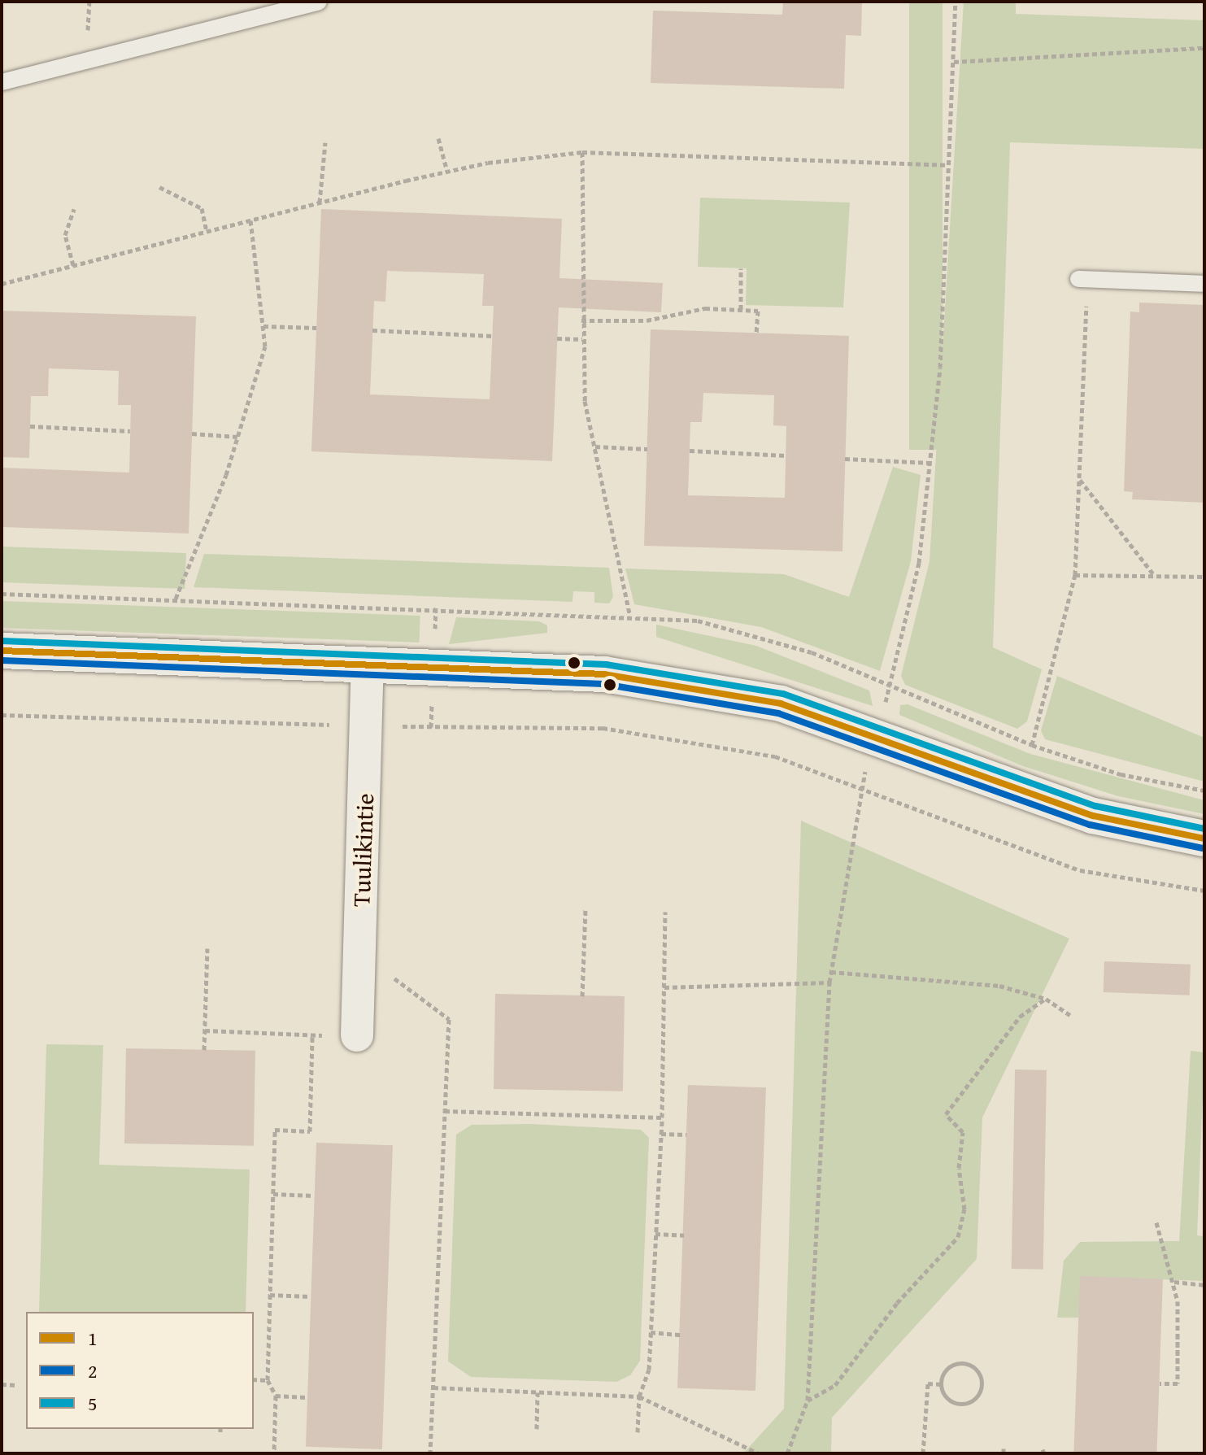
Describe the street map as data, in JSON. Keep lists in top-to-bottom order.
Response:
{
  "streets": {
    "street": ["Tuulikintie"]
  },
  "lines": ["transit line 5", "transit line 1", "transit line 2"],
  "legend": ["1", "2", "5"]
}
